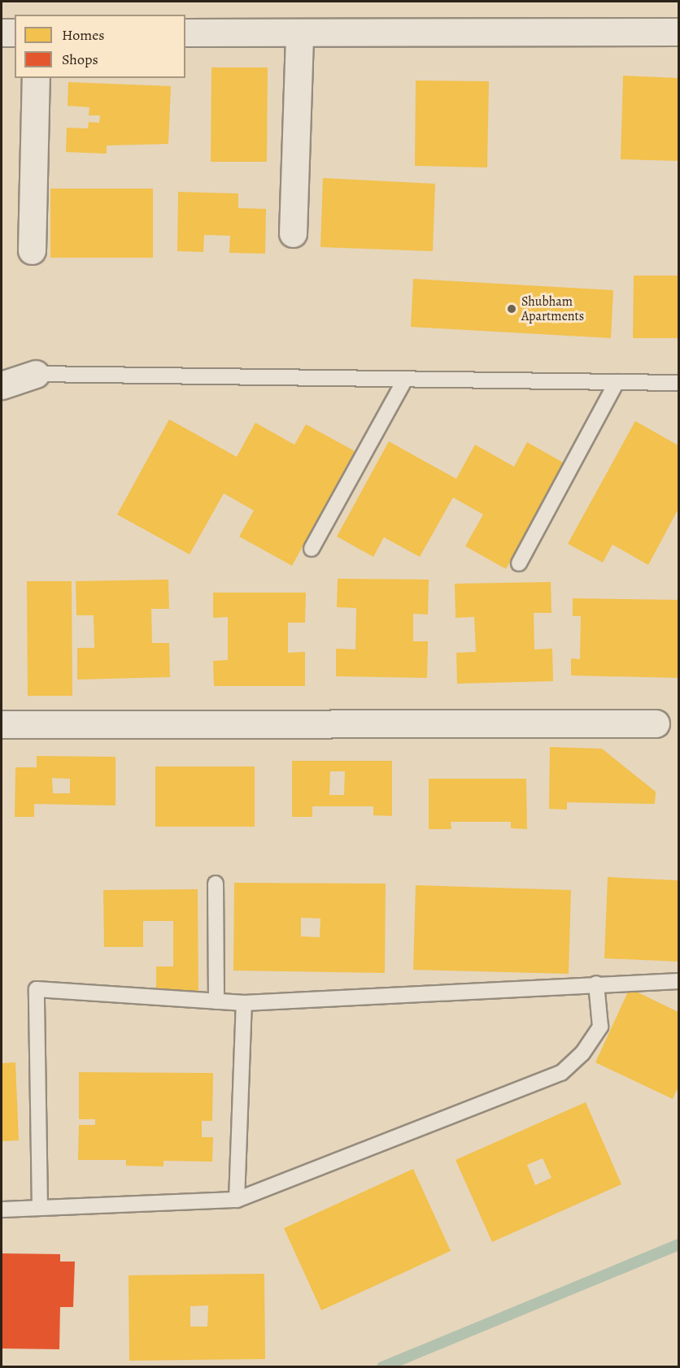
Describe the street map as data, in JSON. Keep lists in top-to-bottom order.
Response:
{
  "places": ["Shubham Apartments"],
  "legend": ["Homes", "Shops"]
}
